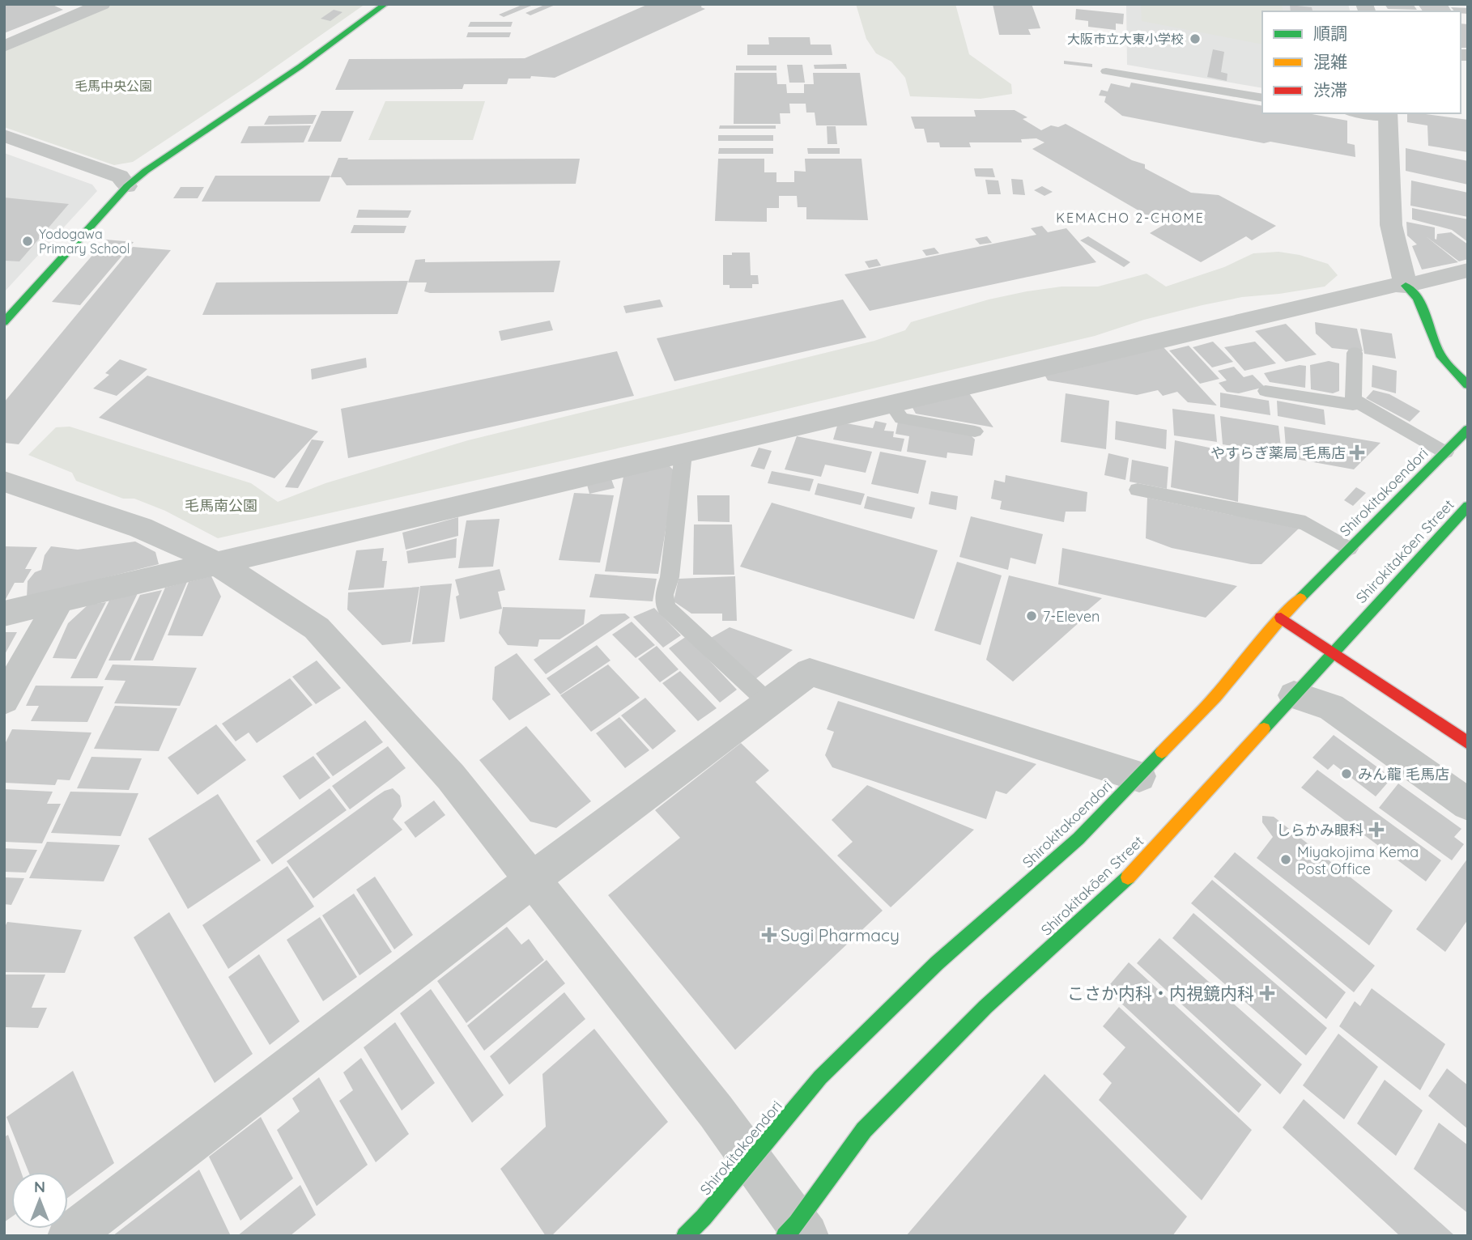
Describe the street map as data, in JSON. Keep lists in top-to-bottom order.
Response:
{
  "streets": {
    "main road": ["Shirokitakoendori", "Shirokitakōen Street"]
  },
  "districts": ["KEMACHO 2-CHOME"],
  "parks": ["毛馬中央公園", "毛馬南公園"],
  "places": {
    "other": [
      "大阪市立大東小学校",
      "Yodogawa Primary School",
      "7-Eleven",
      "みん龍 毛馬店",
      "Miyakojima Kema Post Office"
    ],
    "health": [
      "やすらぎ薬局 毛馬店",
      "しらかみ眼科",
      "Sugi Pharmacy",
      "こさか内科・内視鏡内科"
    ]
  },
  "legend": ["順調", "混雑", "渋滞"],
  "north": "top"
}
